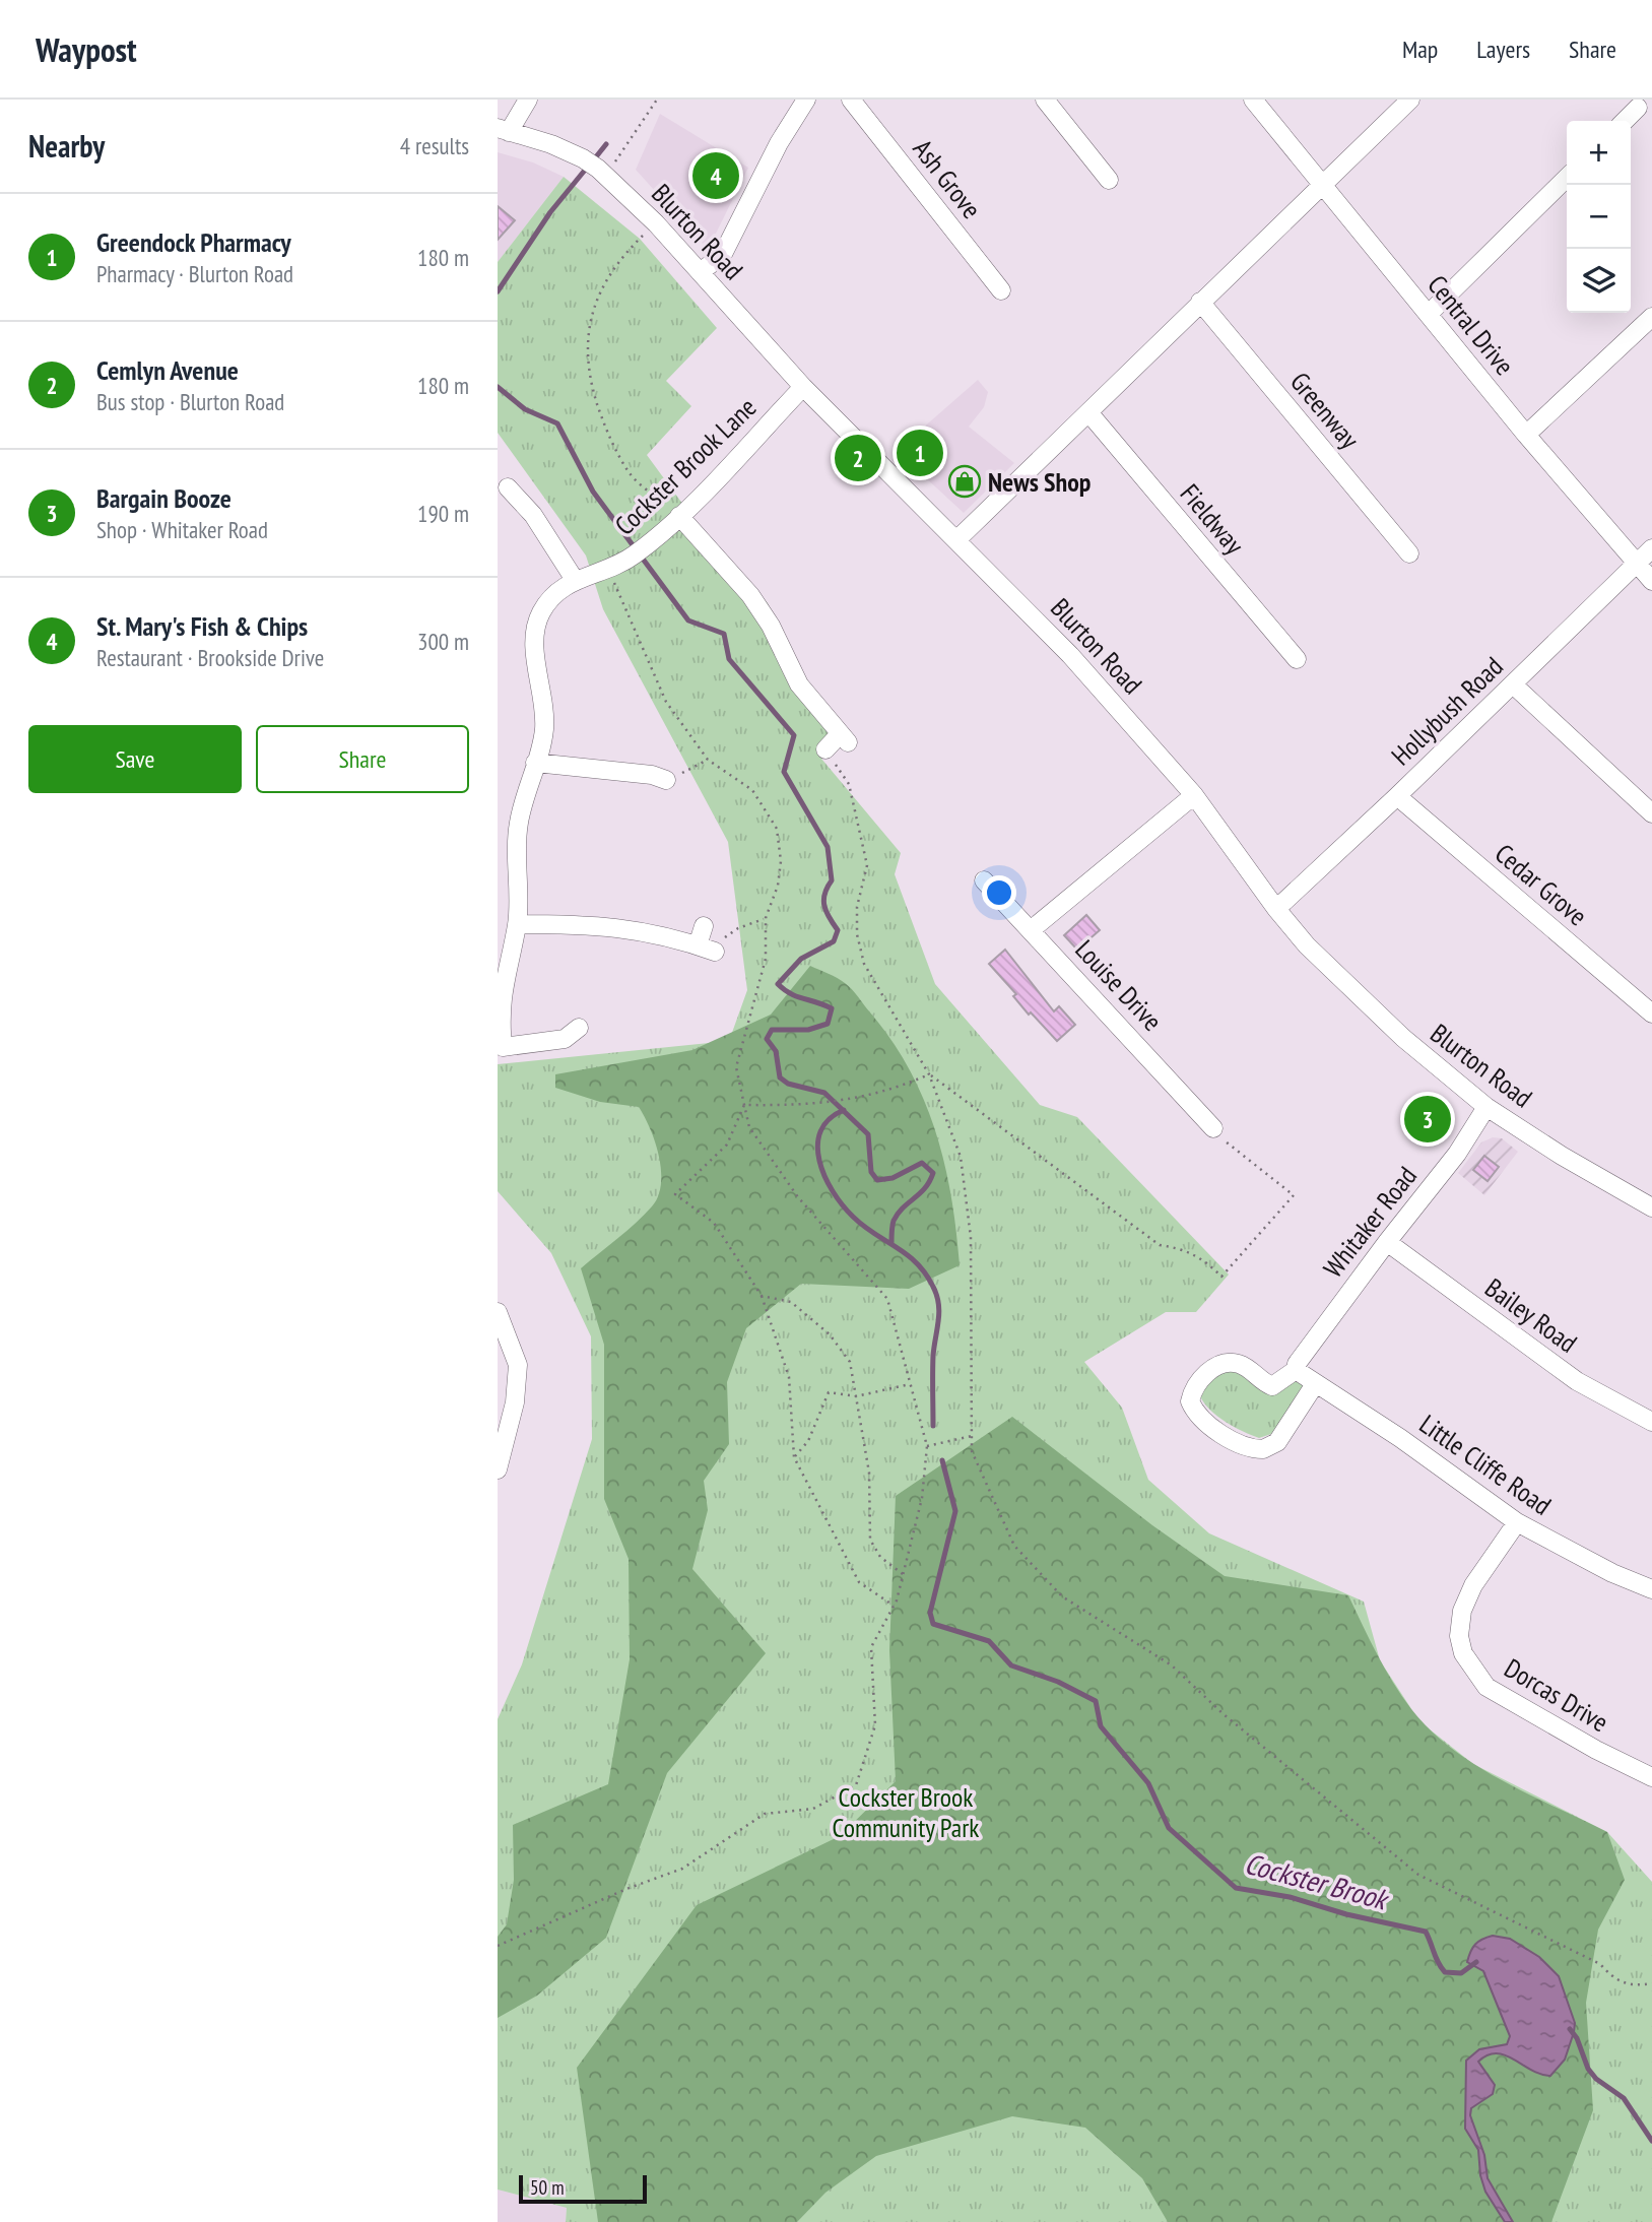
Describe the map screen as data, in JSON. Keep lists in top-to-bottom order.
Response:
{
  "streets": {
    "street": [
      "Ash Grove",
      "Blurton Road",
      "Central Drive",
      "Greenway",
      "Cockster Brook Lane",
      "Fieldway",
      "Hollybush Road",
      "Cedar Grove",
      "Louise Drive",
      "Whitaker Road",
      "Bailey Road",
      "Little Cliffe Road",
      "Dorcas Drive"
    ]
  },
  "crossings": [
    ["Blurton Road", "Cockster Brook Lane"],
    ["Blurton Road", "Hollybush Road"],
    ["Blurton Road", "Whitaker Road"],
    ["Central Drive", "Hollybush Road"],
    ["Hollybush Road", "Cedar Grove"],
    ["Whitaker Road", "Bailey Road"],
    ["Whitaker Road", "Little Cliffe Road"],
    ["Little Cliffe Road", "Dorcas Drive"]
  ],
  "water": ["Cockster Brook"],
  "parks": ["Cockster Brook Community Park"],
  "places": {
    "shop": ["News Shop"]
  },
  "scale_bar": "50 m",
  "page": {
    "header": "Waypost",
    "nav": ["Map", "Layers", "Share"],
    "heading": ["Nearby", "4 results"],
    "map_buttons": ["+", "−"],
    "pins": [
      "4",
      "1",
      "2",
      "3"
    ],
    "list": [
      {
        "mark": "1",
        "name": "Greendock Pharmacy",
        "note": "Pharmacy · Blurton Road",
        "value": "180 m"
      },
      {
        "mark": "2",
        "name": "Cemlyn Avenue",
        "note": "Bus stop · Blurton Road",
        "value": "180 m"
      },
      {
        "mark": "3",
        "name": "Bargain Booze",
        "note": "Shop · Whitaker Road",
        "value": "190 m"
      },
      {
        "mark": "4",
        "name": "St. Mary's Fish & Chips",
        "note": "Restaurant · Brookside Drive",
        "value": "300 m"
      }
    ],
    "buttons": ["Save", "Share"],
    "scale": "50 m"
  }
}
